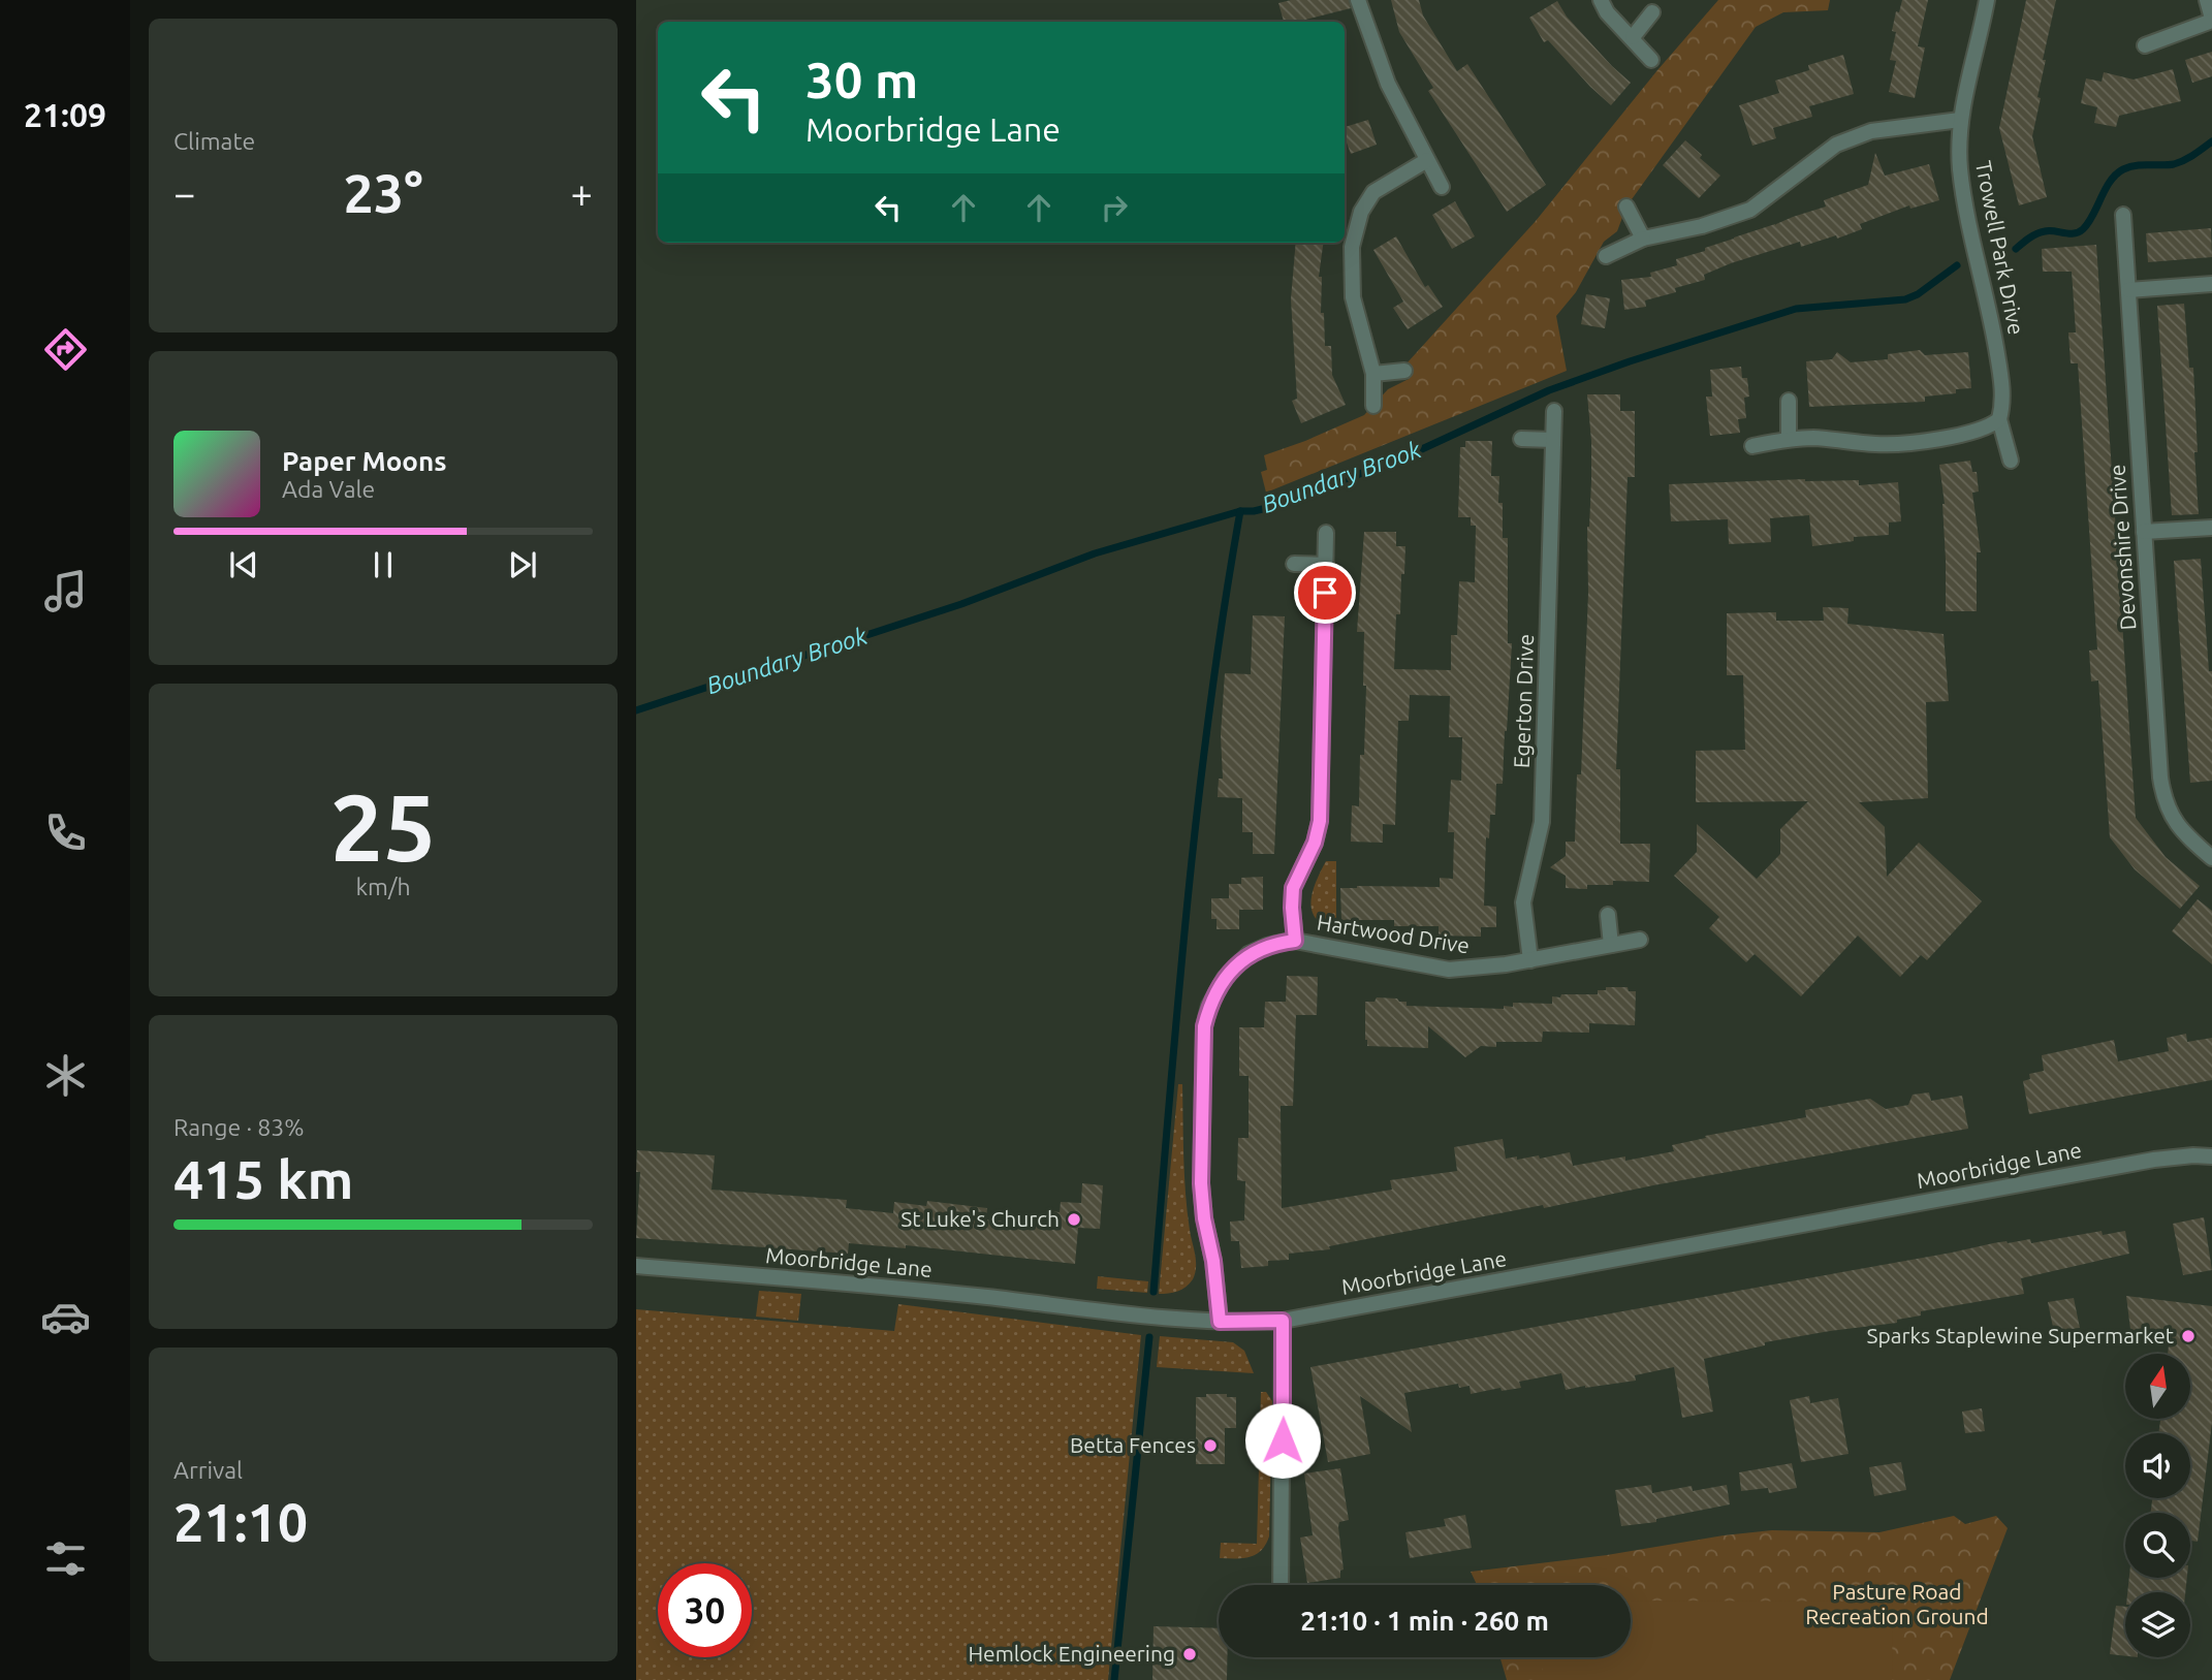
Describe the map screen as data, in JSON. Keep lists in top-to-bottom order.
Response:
{
  "streets": {
    "street": [
      "Trowell Park Drive",
      "Devonshire Drive",
      "Egerton Drive",
      "Hartwood Drive",
      "Moorbridge Lane"
    ]
  },
  "crossings": [
    ["Egerton Drive", "Hartwood Drive"],
    ["Hartwood Drive", "Moorbridge Lane"]
  ],
  "water": ["Boundary Brook"],
  "parks": ["Pasture Road Recreation Ground"],
  "places": [
    "St Luke's Church",
    "Sparks Staplewine Supermarket",
    "Betta Fences",
    "Hemlock Engineering"
  ],
  "north": "top",
  "page": {
    "tabs": "21:09",
    "tile": [
      "Climate",
      ["25", "km/h"],
      ["Range · 83%", "415 km"],
      ["Arrival", "21:10"]
    ],
    "turn": ["30 m", "Moorbridge Lane"],
    "heat": ["−", "23°", "+"],
    "song": ["Paper Moons", "Ada Vale"],
    "limit": "30",
    "trip": "21:10 · 1 min · 260 m"
  }
}
